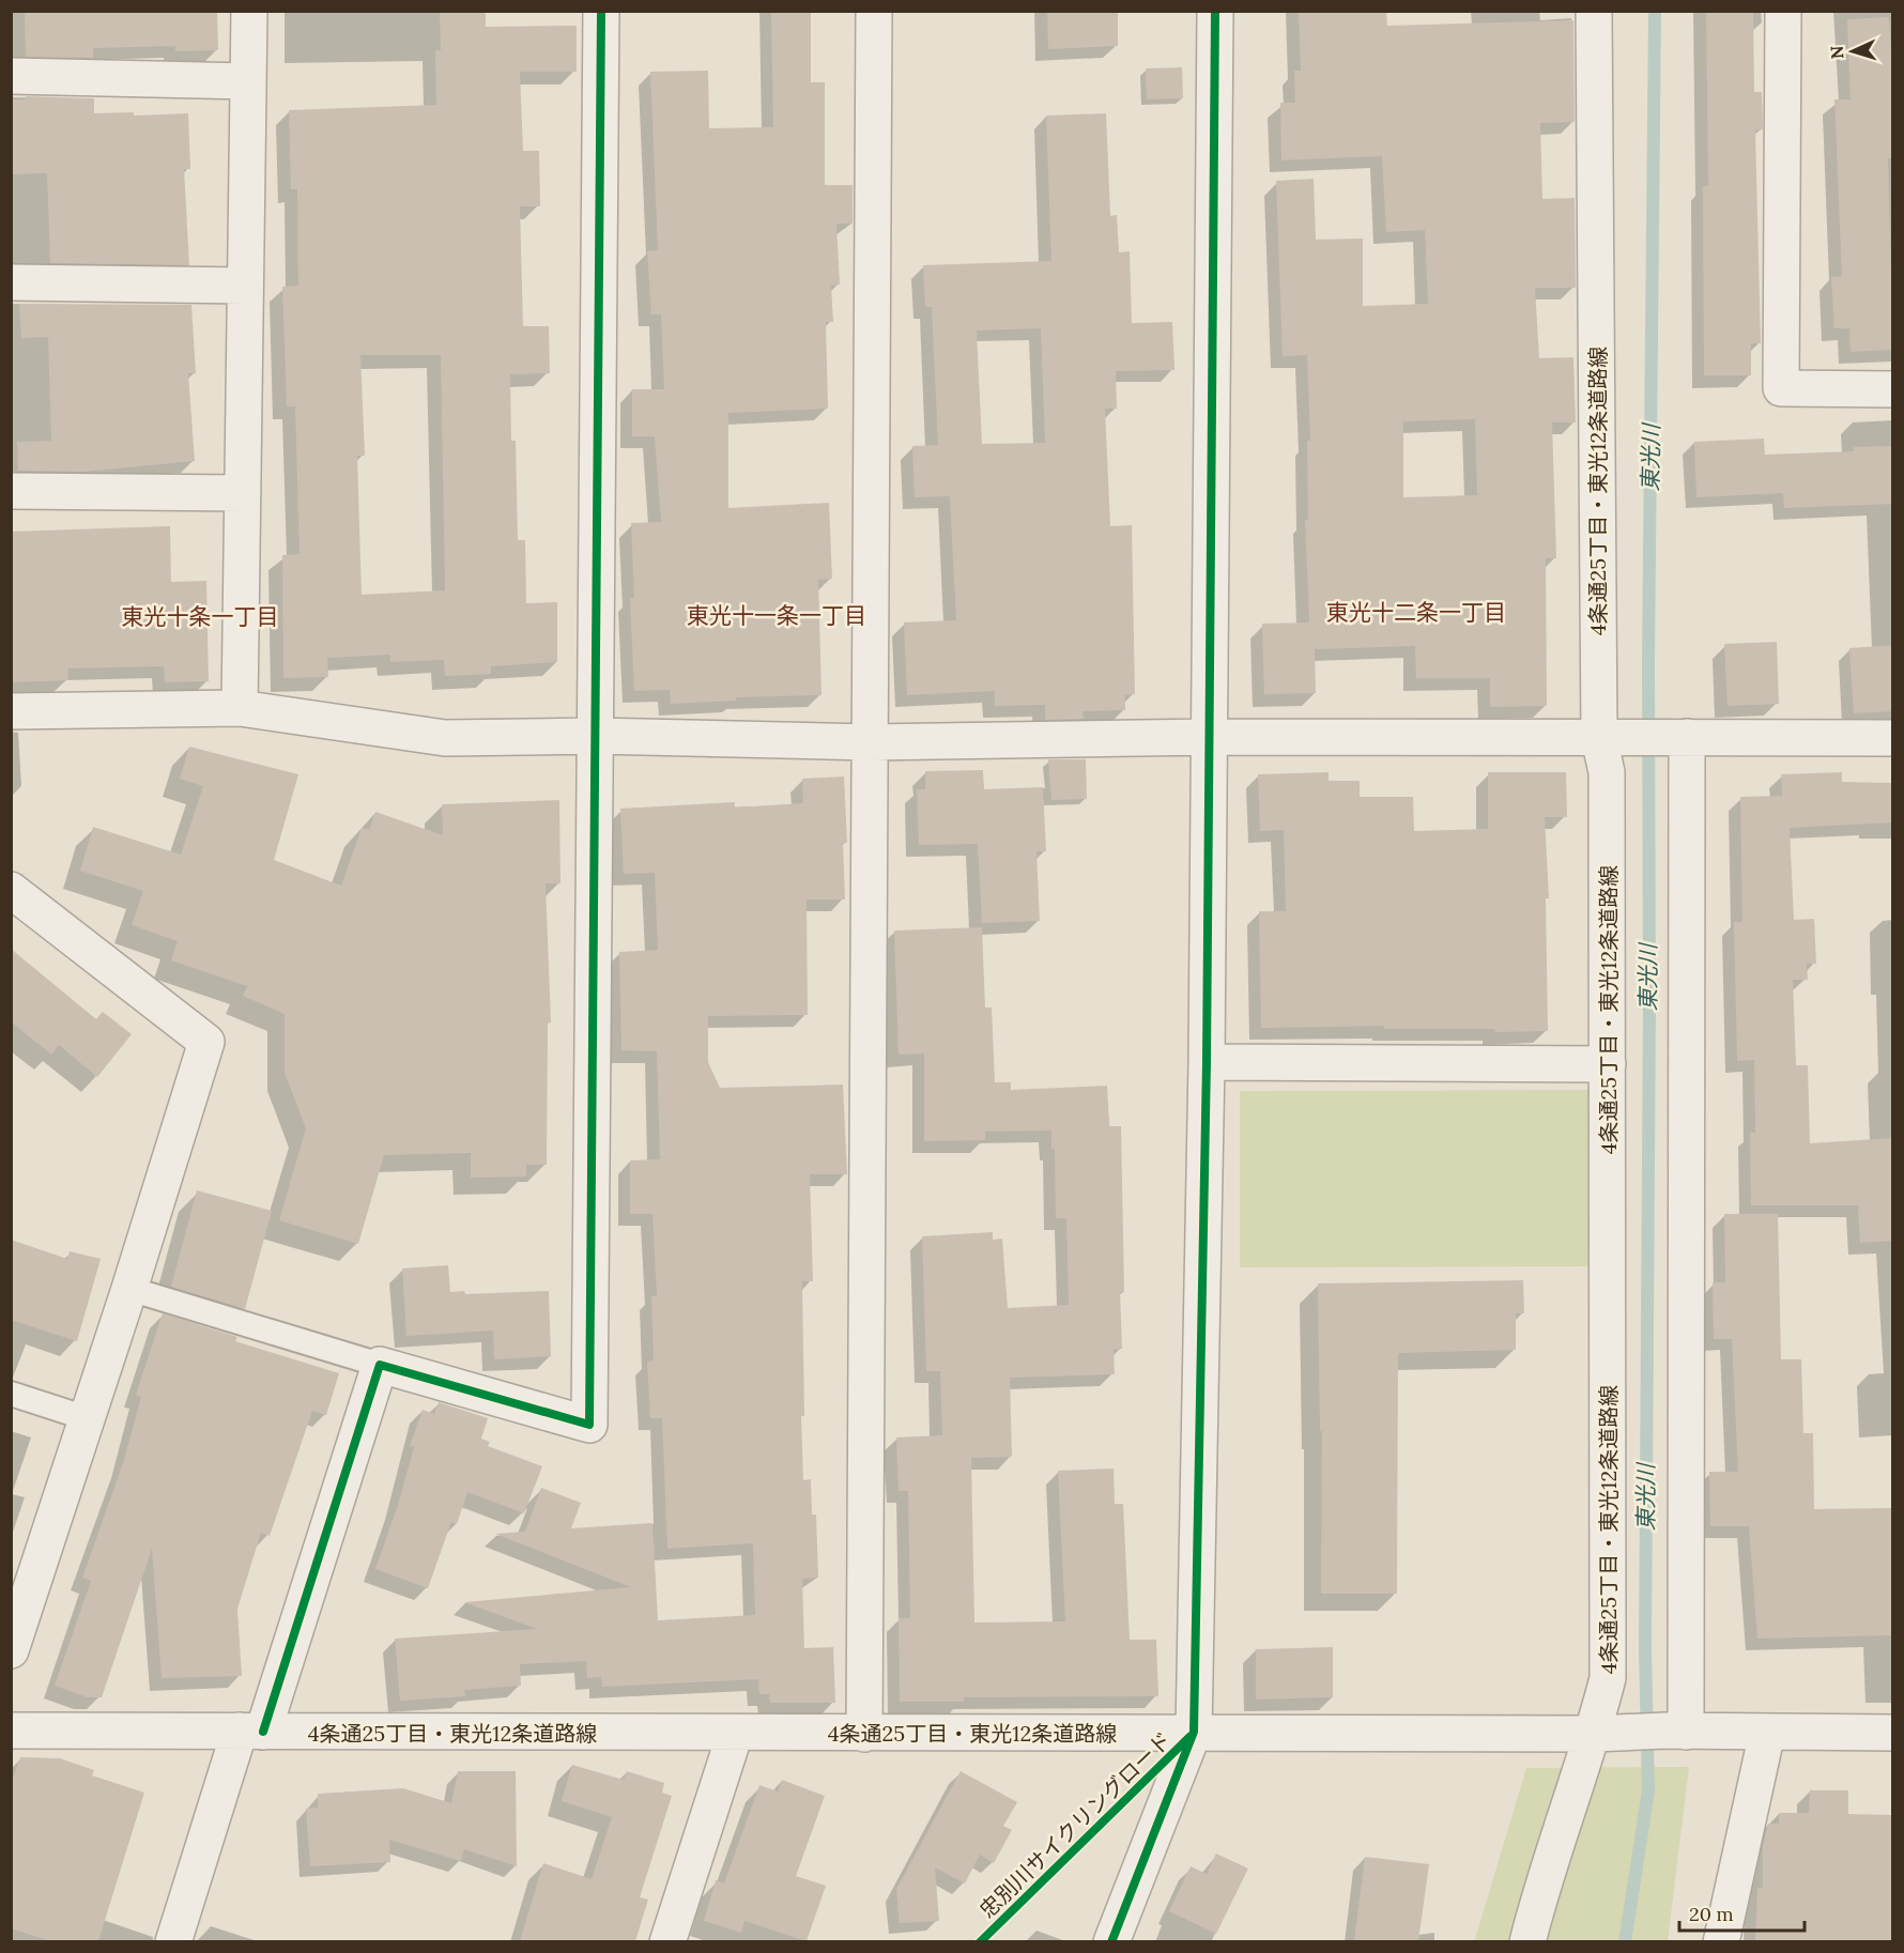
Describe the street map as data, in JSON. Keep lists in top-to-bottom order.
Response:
{
  "streets": {
    "street": ["4条通25丁目・東光12条道路線"],
    "cycle path": ["忠別川サイクリングロード"]
  },
  "districts": ["東光十二条一丁目", "東光十一条一丁目", "東光十条一丁目"],
  "water": ["東光川"],
  "scale_bar": "20 m",
  "north": "left"
}
